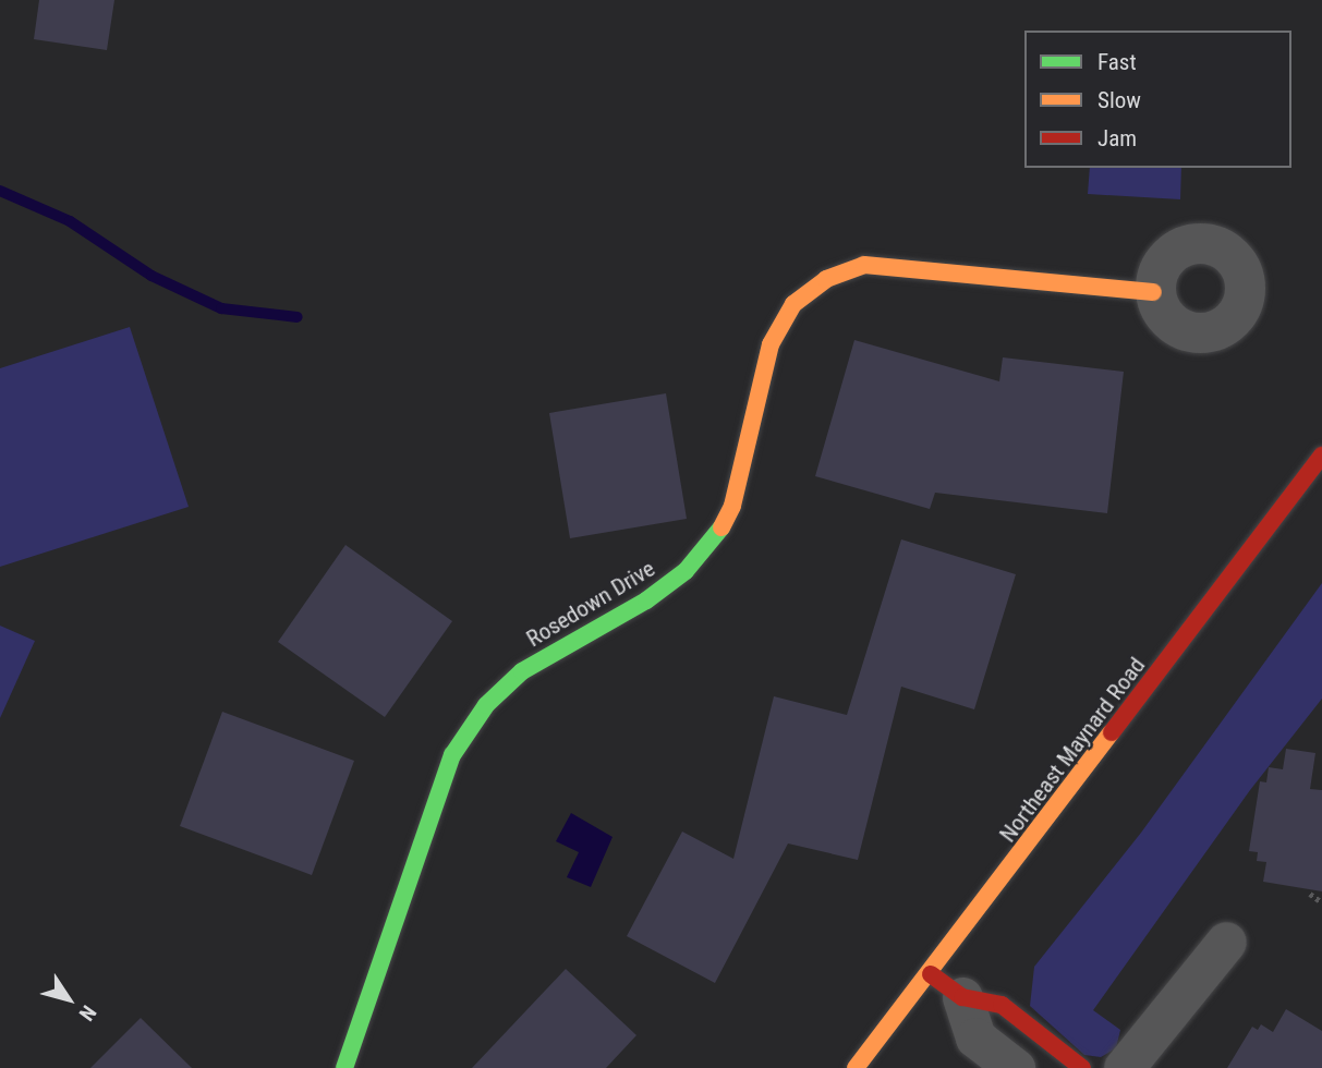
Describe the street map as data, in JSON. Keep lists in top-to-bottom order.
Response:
{
  "streets": {
    "street": ["Rosedown Drive", "Northeast Maynard Road"]
  },
  "legend": ["Fast", "Slow", "Jam"],
  "north": "bottom right"
}
